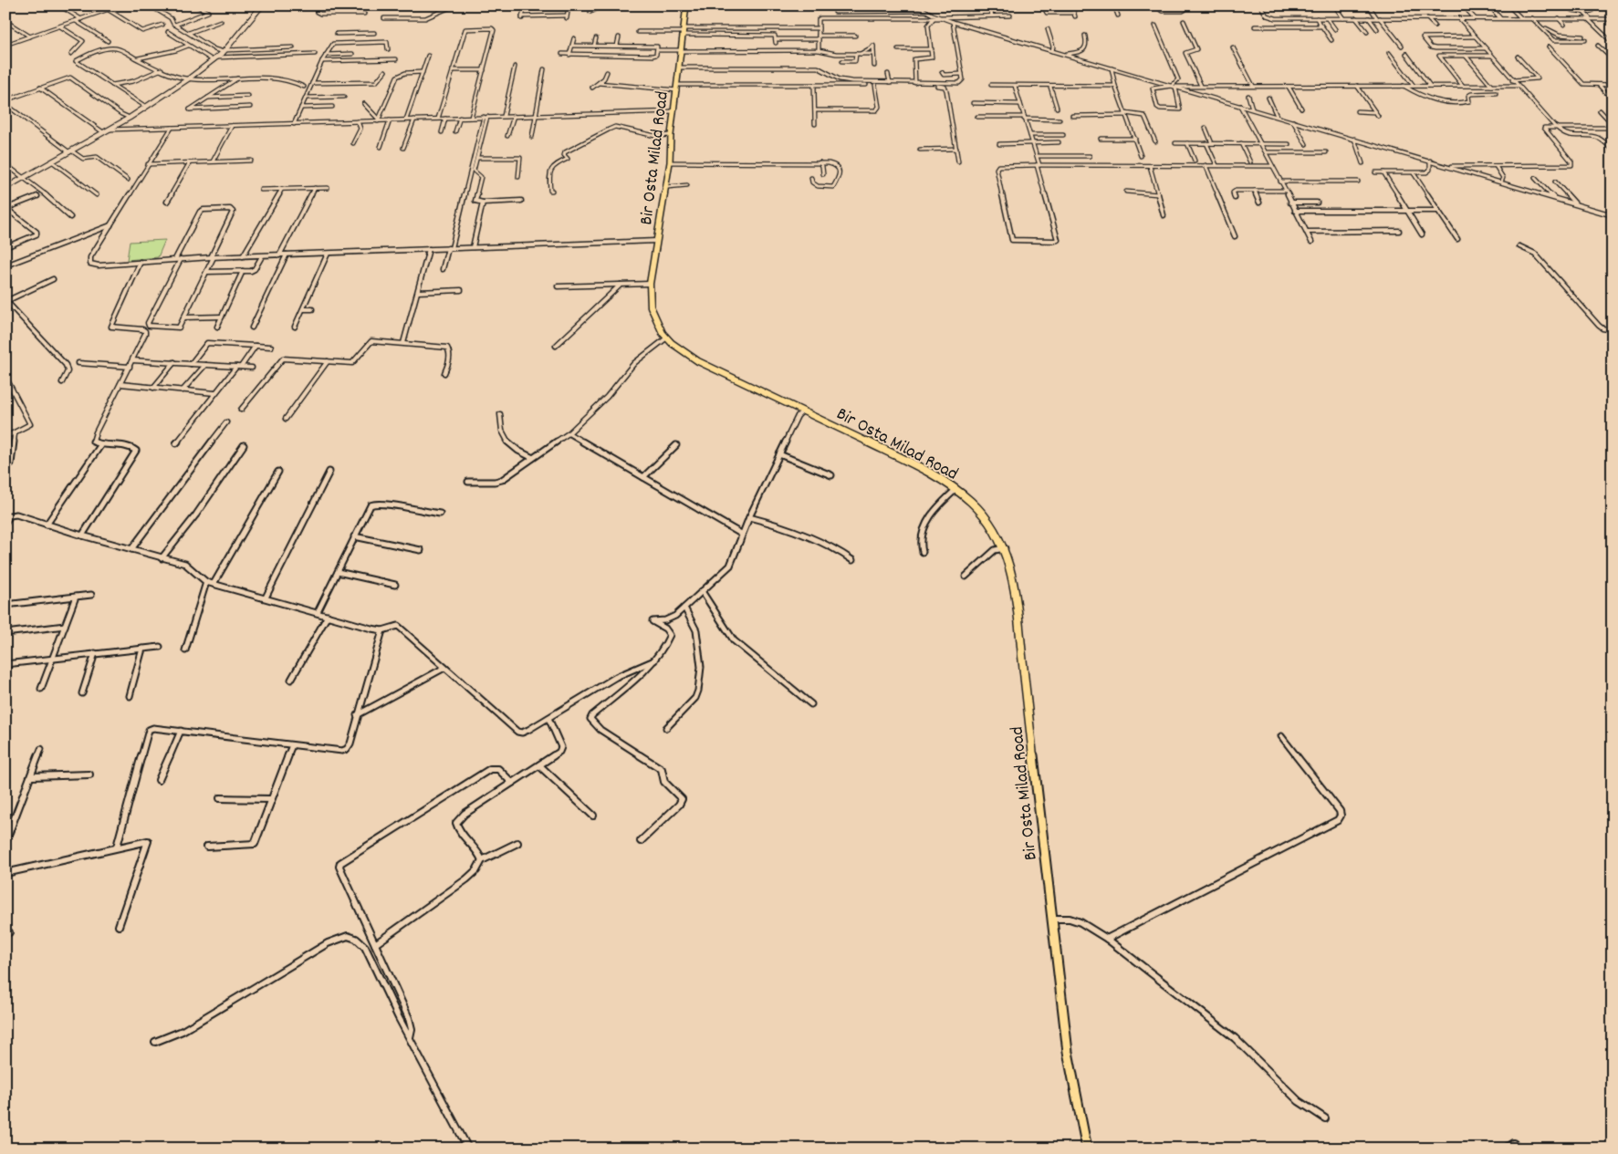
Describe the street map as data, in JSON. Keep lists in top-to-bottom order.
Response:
{
  "streets": {
    "main road": ["Bir Osta Milad Road"]
  }
}
